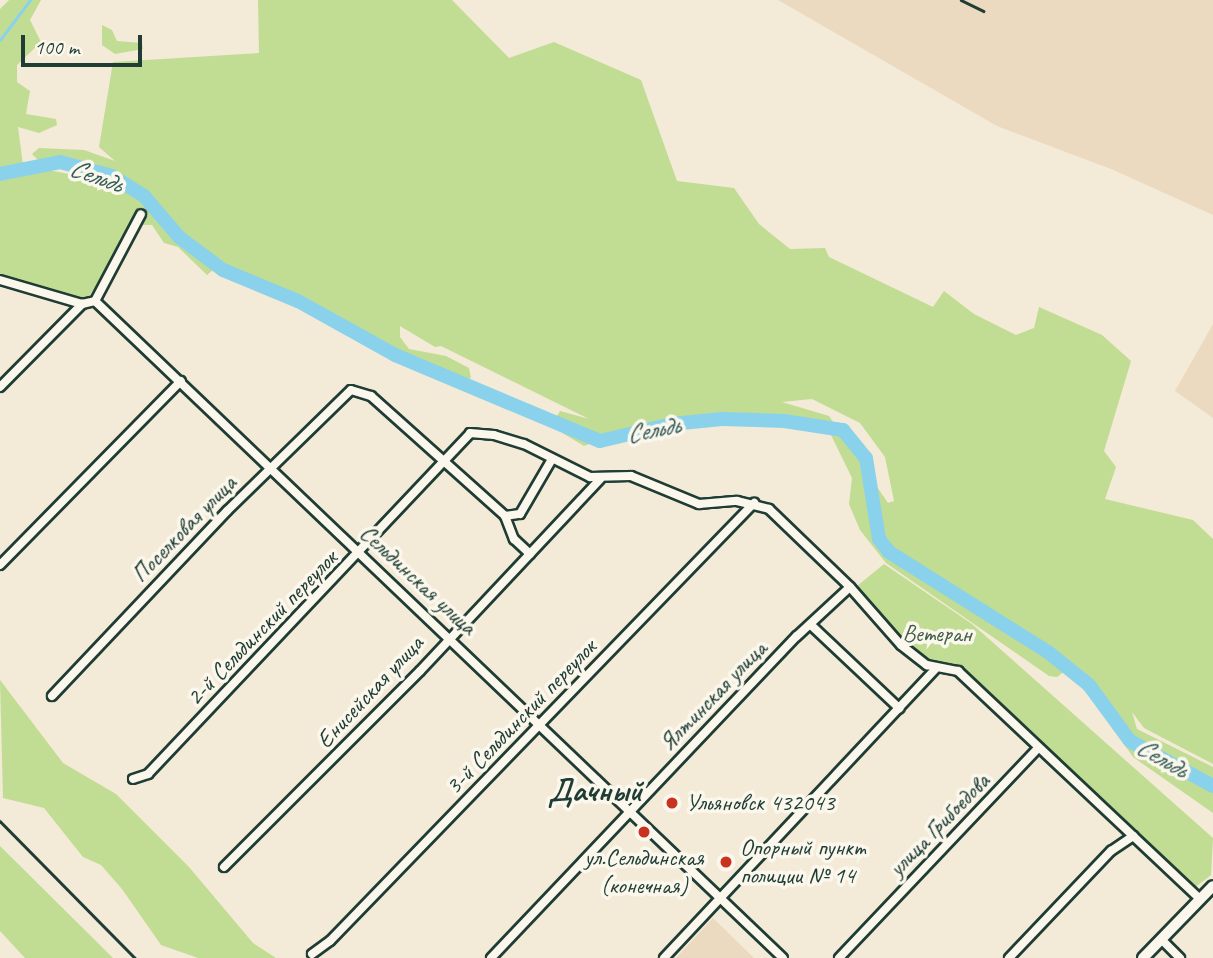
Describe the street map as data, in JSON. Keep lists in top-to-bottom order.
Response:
{
  "streets": {
    "street": [
      "Поселковая улица",
      "Сельдинская улица",
      "2-й Сельдинский переулок",
      "Енисейская улица",
      "Ялтинская улица",
      "3-й Сельдинский переулок",
      "улица Грибоедова"
    ]
  },
  "crossings": [
    ["Поселковая улица", "Сельдинская улица"],
    ["Поселковая улица", "2-й Сельдинский переулок"],
    ["Сельдинская улица", "2-й Сельдинский переулок"],
    ["Сельдинская улица", "Енисейская улица"],
    ["Сельдинская улица", "Ялтинская улица"],
    ["Сельдинская улица", "3-й Сельдинский переулок"]
  ],
  "districts": ["Дачный"],
  "water": ["Сельдь"],
  "parks": ["Ветеран"],
  "places": ["Ульяновск 432043", "ул.Сельдинская (конечная)", "Опорный пункт полиции № 14"],
  "scale_bar": "100 m"
}
